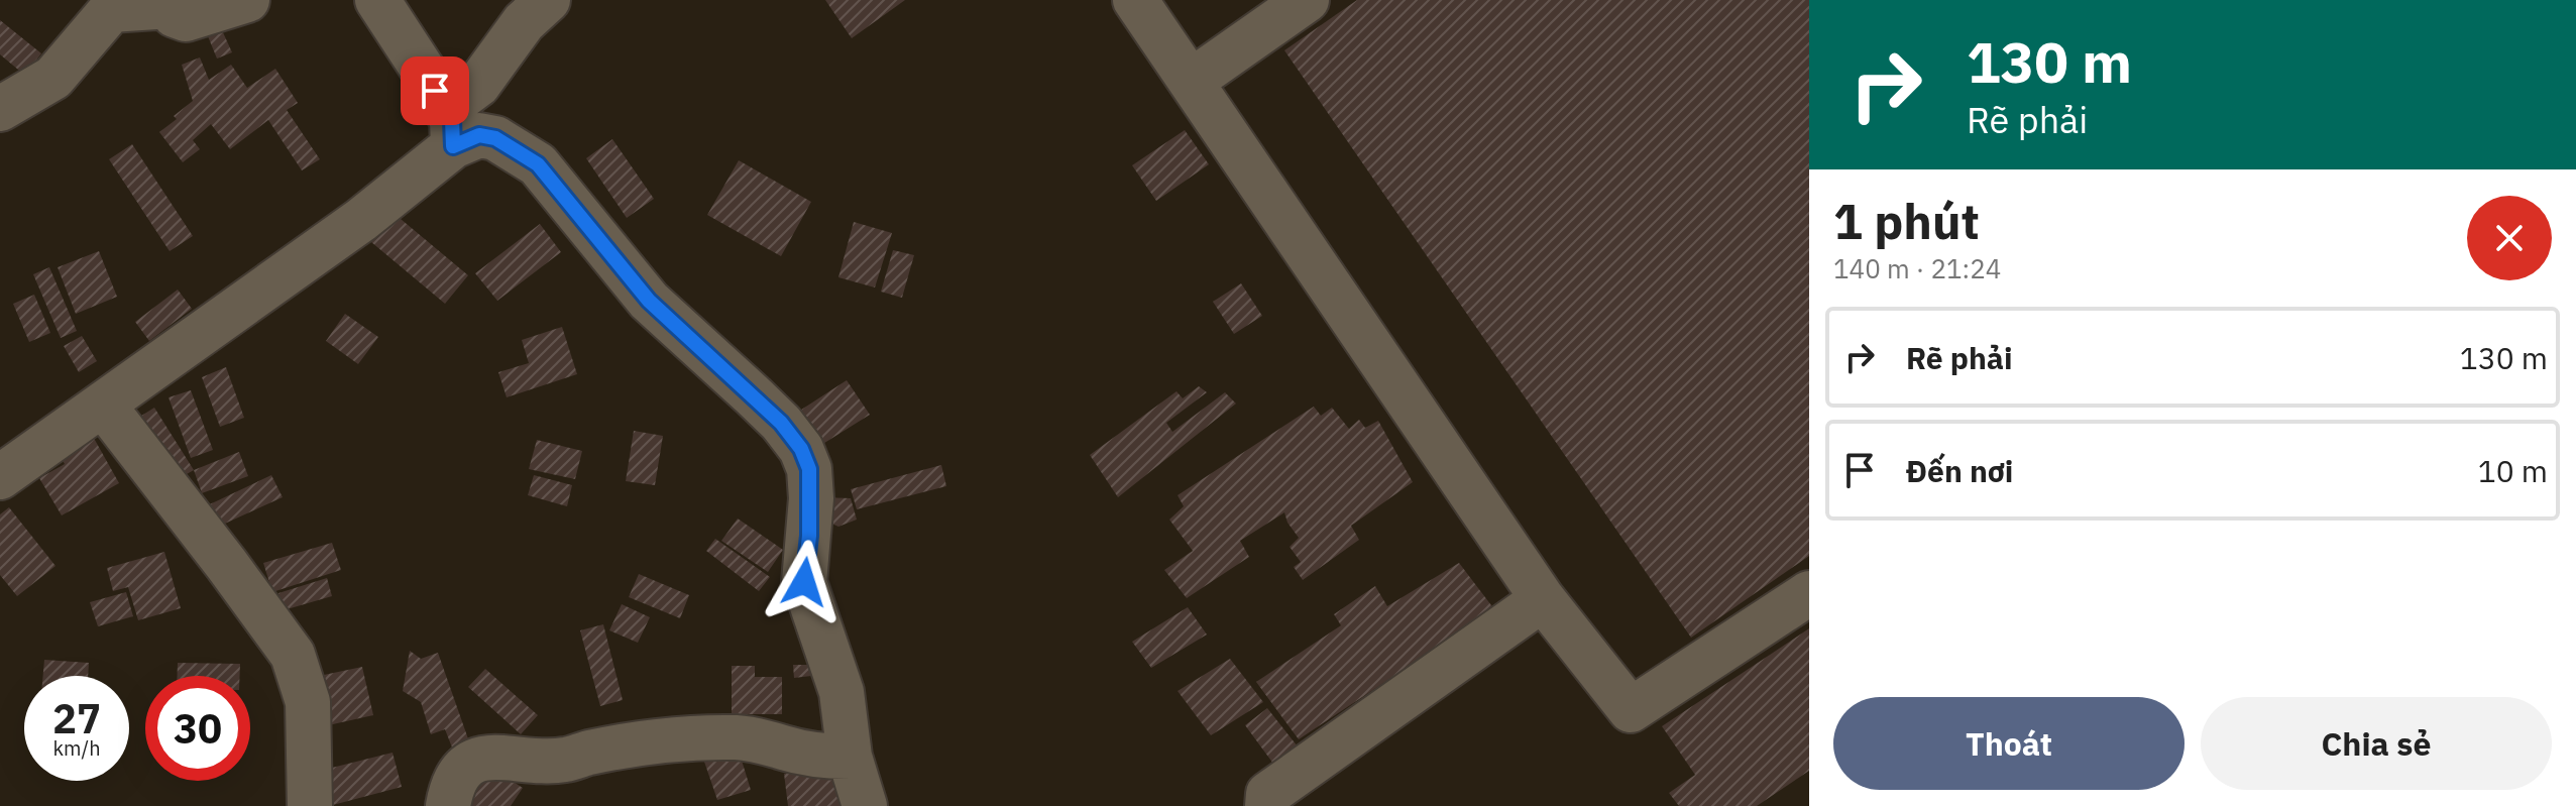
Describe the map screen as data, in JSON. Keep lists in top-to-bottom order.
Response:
{
  "page": {
    "turn": ["130 m", "Rẽ phải"],
    "heading": ["1 phút", "140 m · 21:24"],
    "list": [
      {
        "name": "Rẽ phải",
        "value": "130 m"
      },
      {
        "name": "Đến nơi",
        "value": "10 m"
      }
    ],
    "speed": "27 km/h",
    "limit": "30",
    "buttons": ["Thoát", "Chia sẻ"]
  }
}
